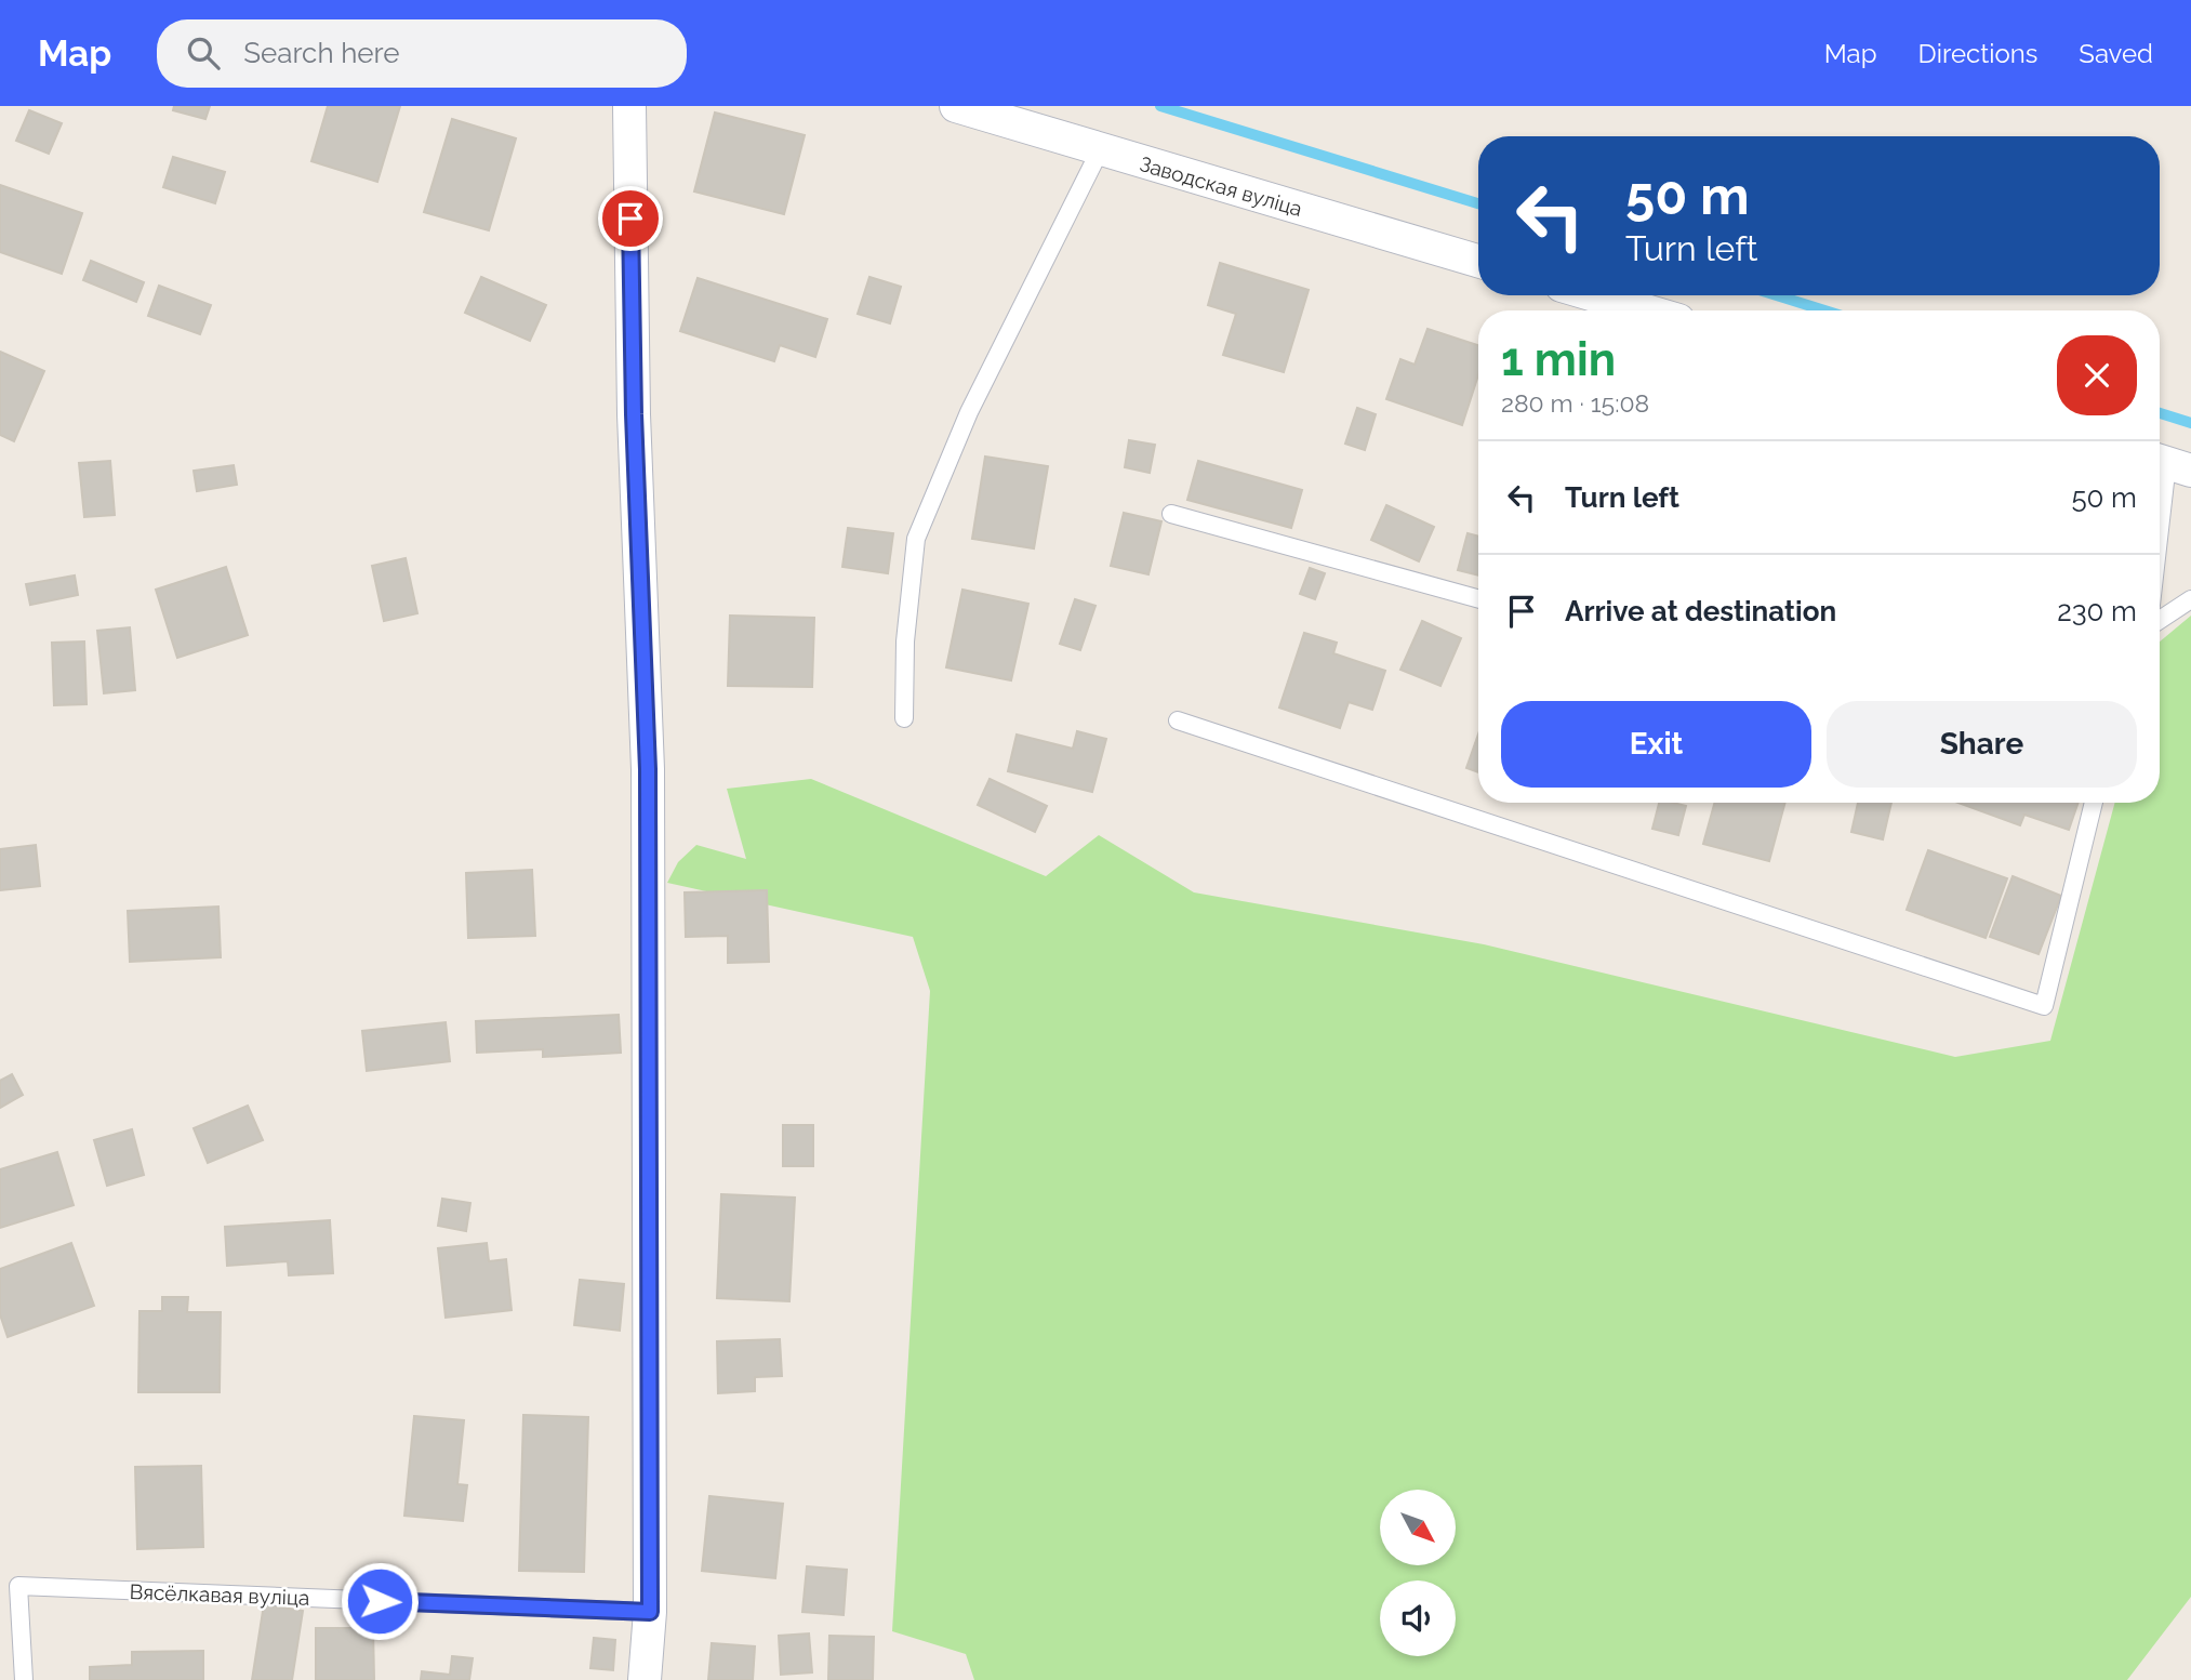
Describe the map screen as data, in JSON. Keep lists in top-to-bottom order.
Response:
{
  "streets": {
    "street": ["Заводская вуліца"],
    "lane": ["Вясёлкавая вуліца"]
  },
  "north": "bottom right",
  "page": {
    "header": "Map",
    "search": "Search here",
    "nav": ["Map", "Directions", "Saved"],
    "turn": ["50 m", "Turn left"],
    "heading": ["1 min", "280 m · 15:08"],
    "list": [
      {
        "name": "Turn left",
        "value": "50 m"
      },
      {
        "name": "Arrive at destination",
        "value": "230 m"
      }
    ],
    "buttons": ["Exit", "Share"]
  }
}
